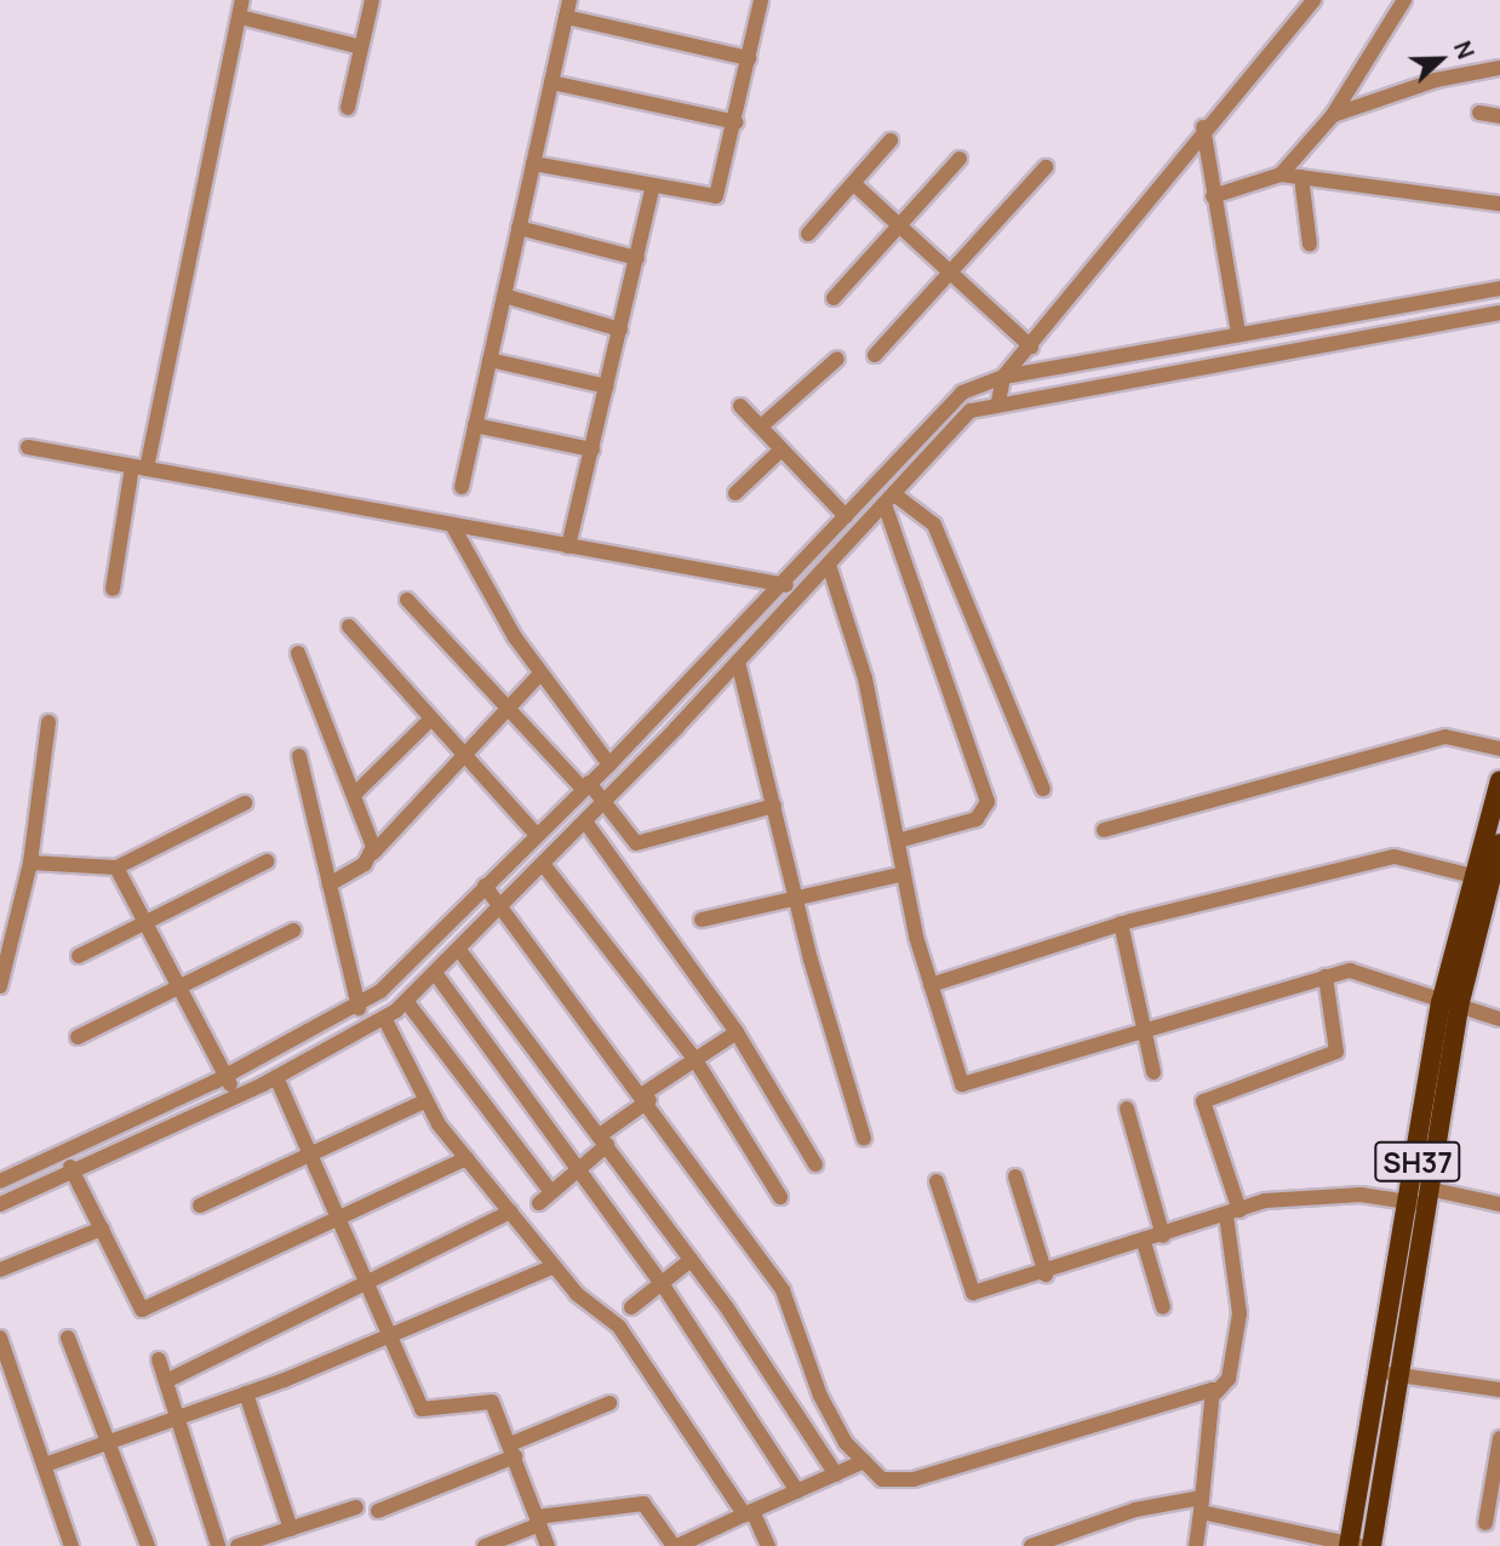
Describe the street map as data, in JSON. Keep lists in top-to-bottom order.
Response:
{
  "streets": {
    "main road": ["SH37"]
  },
  "north": "right"
}
